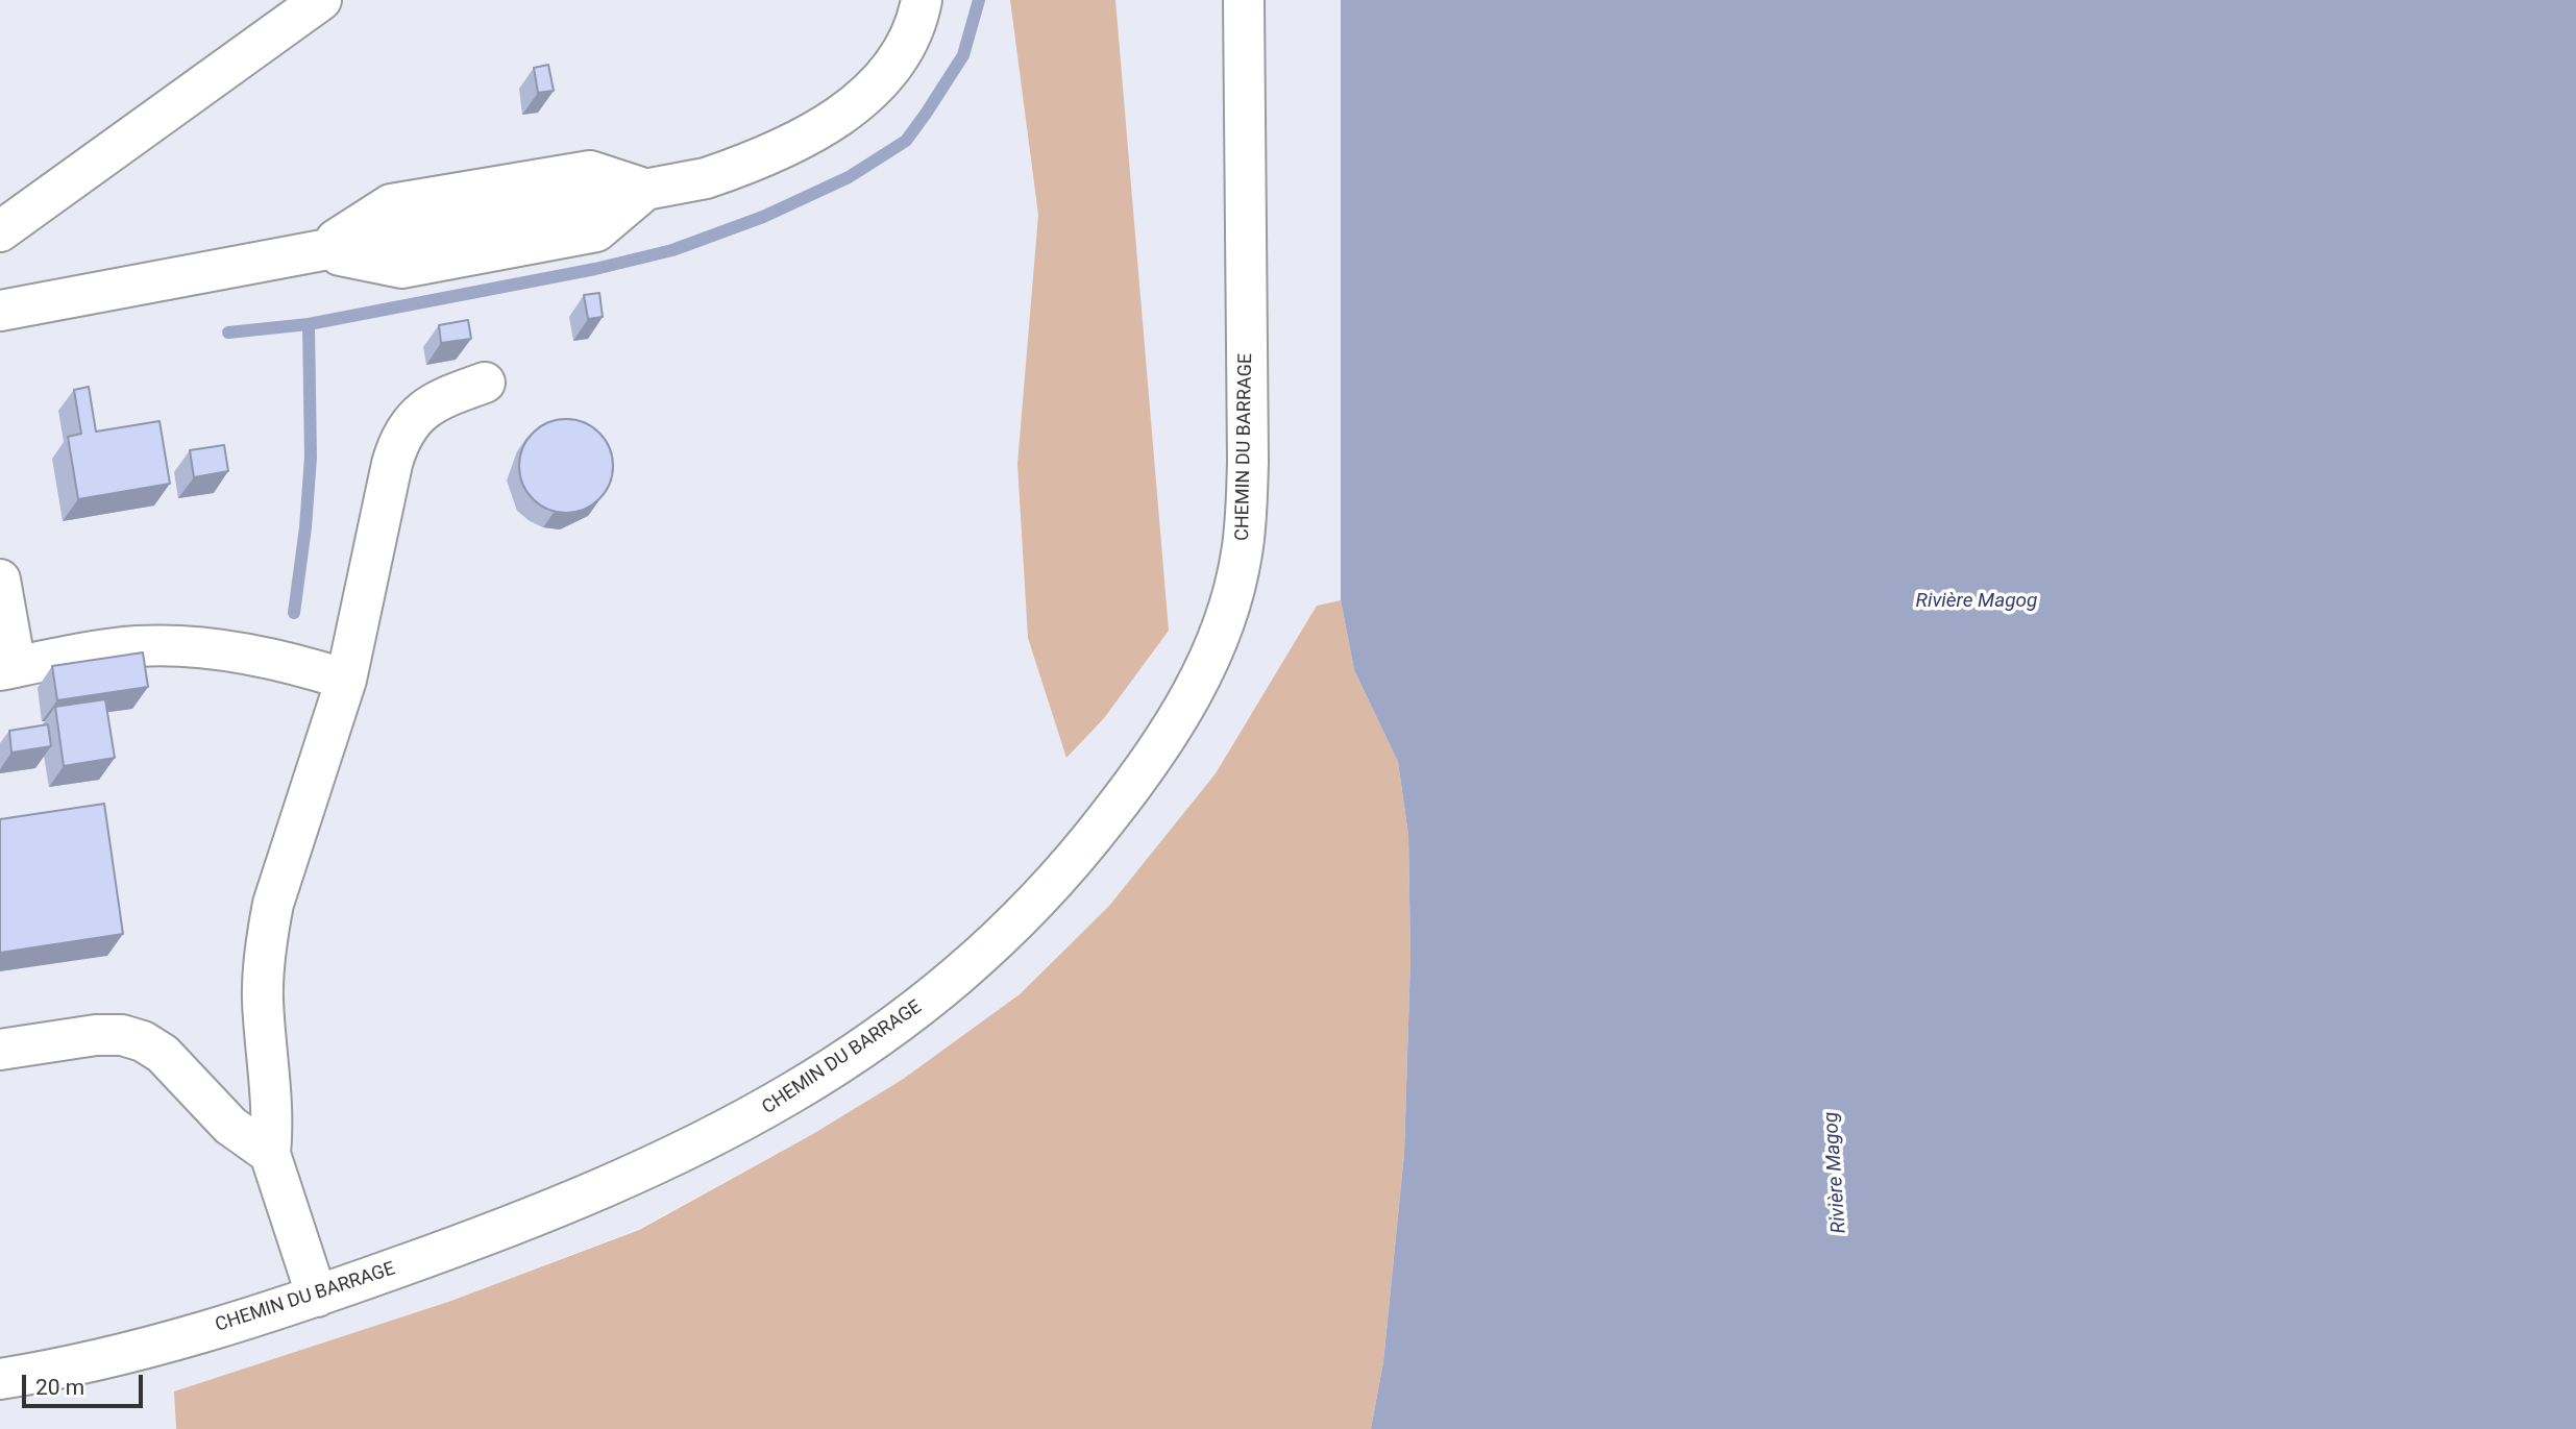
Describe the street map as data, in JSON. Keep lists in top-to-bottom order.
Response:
{
  "streets": {
    "street": ["CHEMIN DU BARRAGE"]
  },
  "water": ["Rivière Magog"],
  "scale_bar": "20 m"
}
